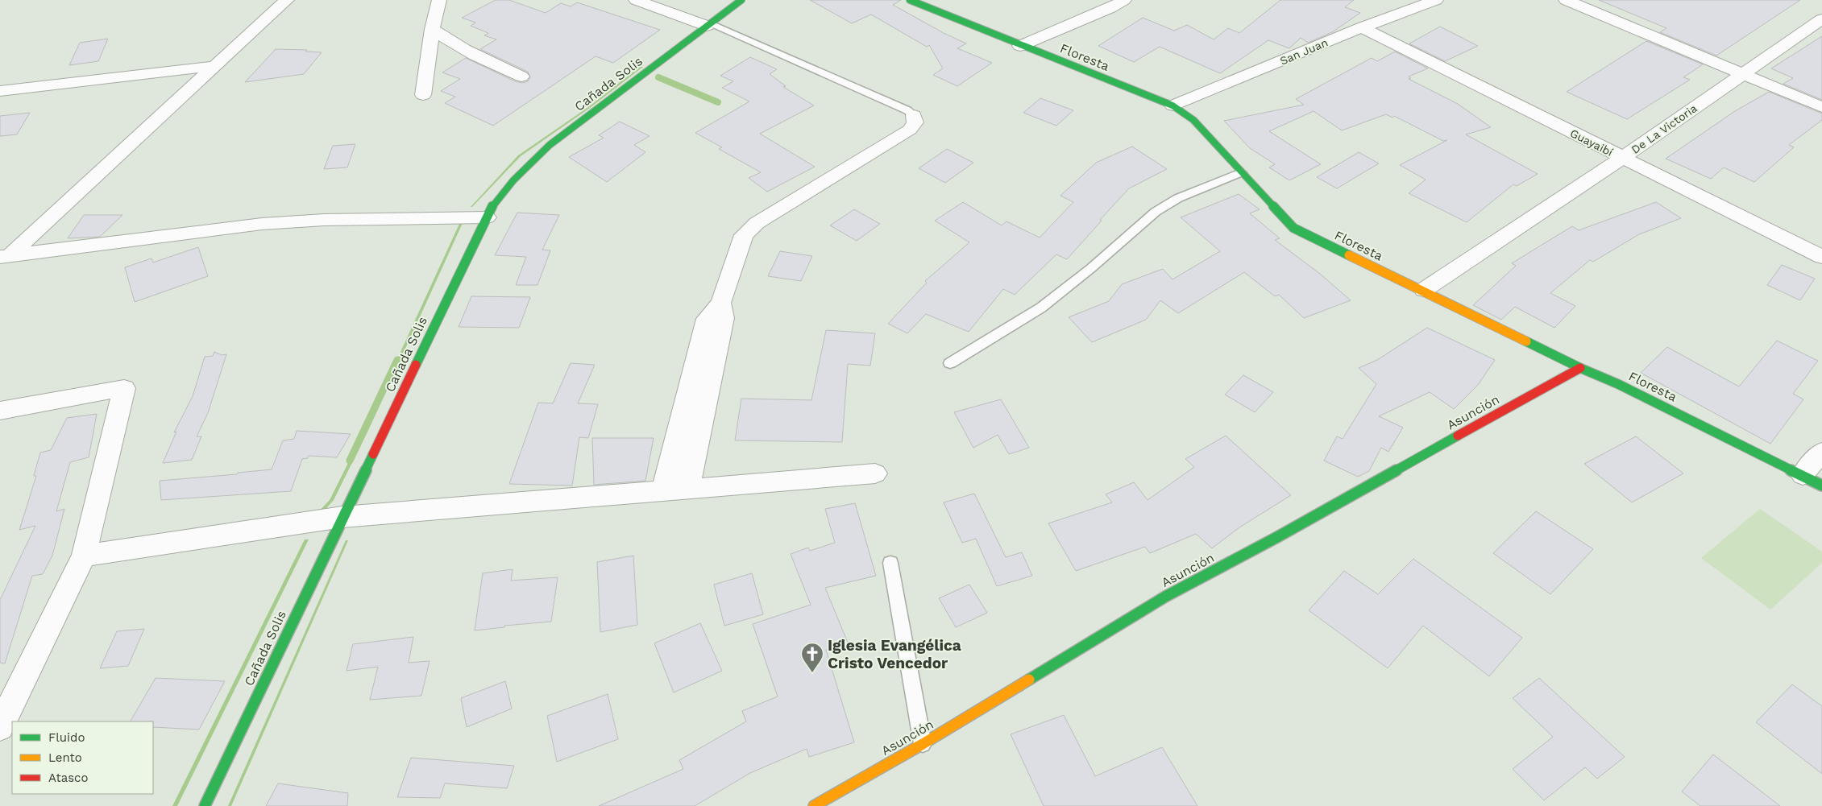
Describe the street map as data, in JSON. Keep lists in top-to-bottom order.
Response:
{
  "streets": {
    "street": [
      "San Juan",
      "Floresta",
      "Cañada Solis",
      "De La Victoria",
      "Guayaibí",
      "Asunción"
    ]
  },
  "crossings": [
    ["San Juan", "Floresta"],
    ["San Juan", "Guayaibí"],
    ["Floresta", "De La Victoria"],
    ["Floresta", "Asunción"],
    ["De La Victoria", "Guayaibí"]
  ],
  "places": {
    "church": ["Iglesia Evangélica Cristo Vencedor"]
  },
  "legend": ["Fluido", "Lento", "Atasco"]
}
